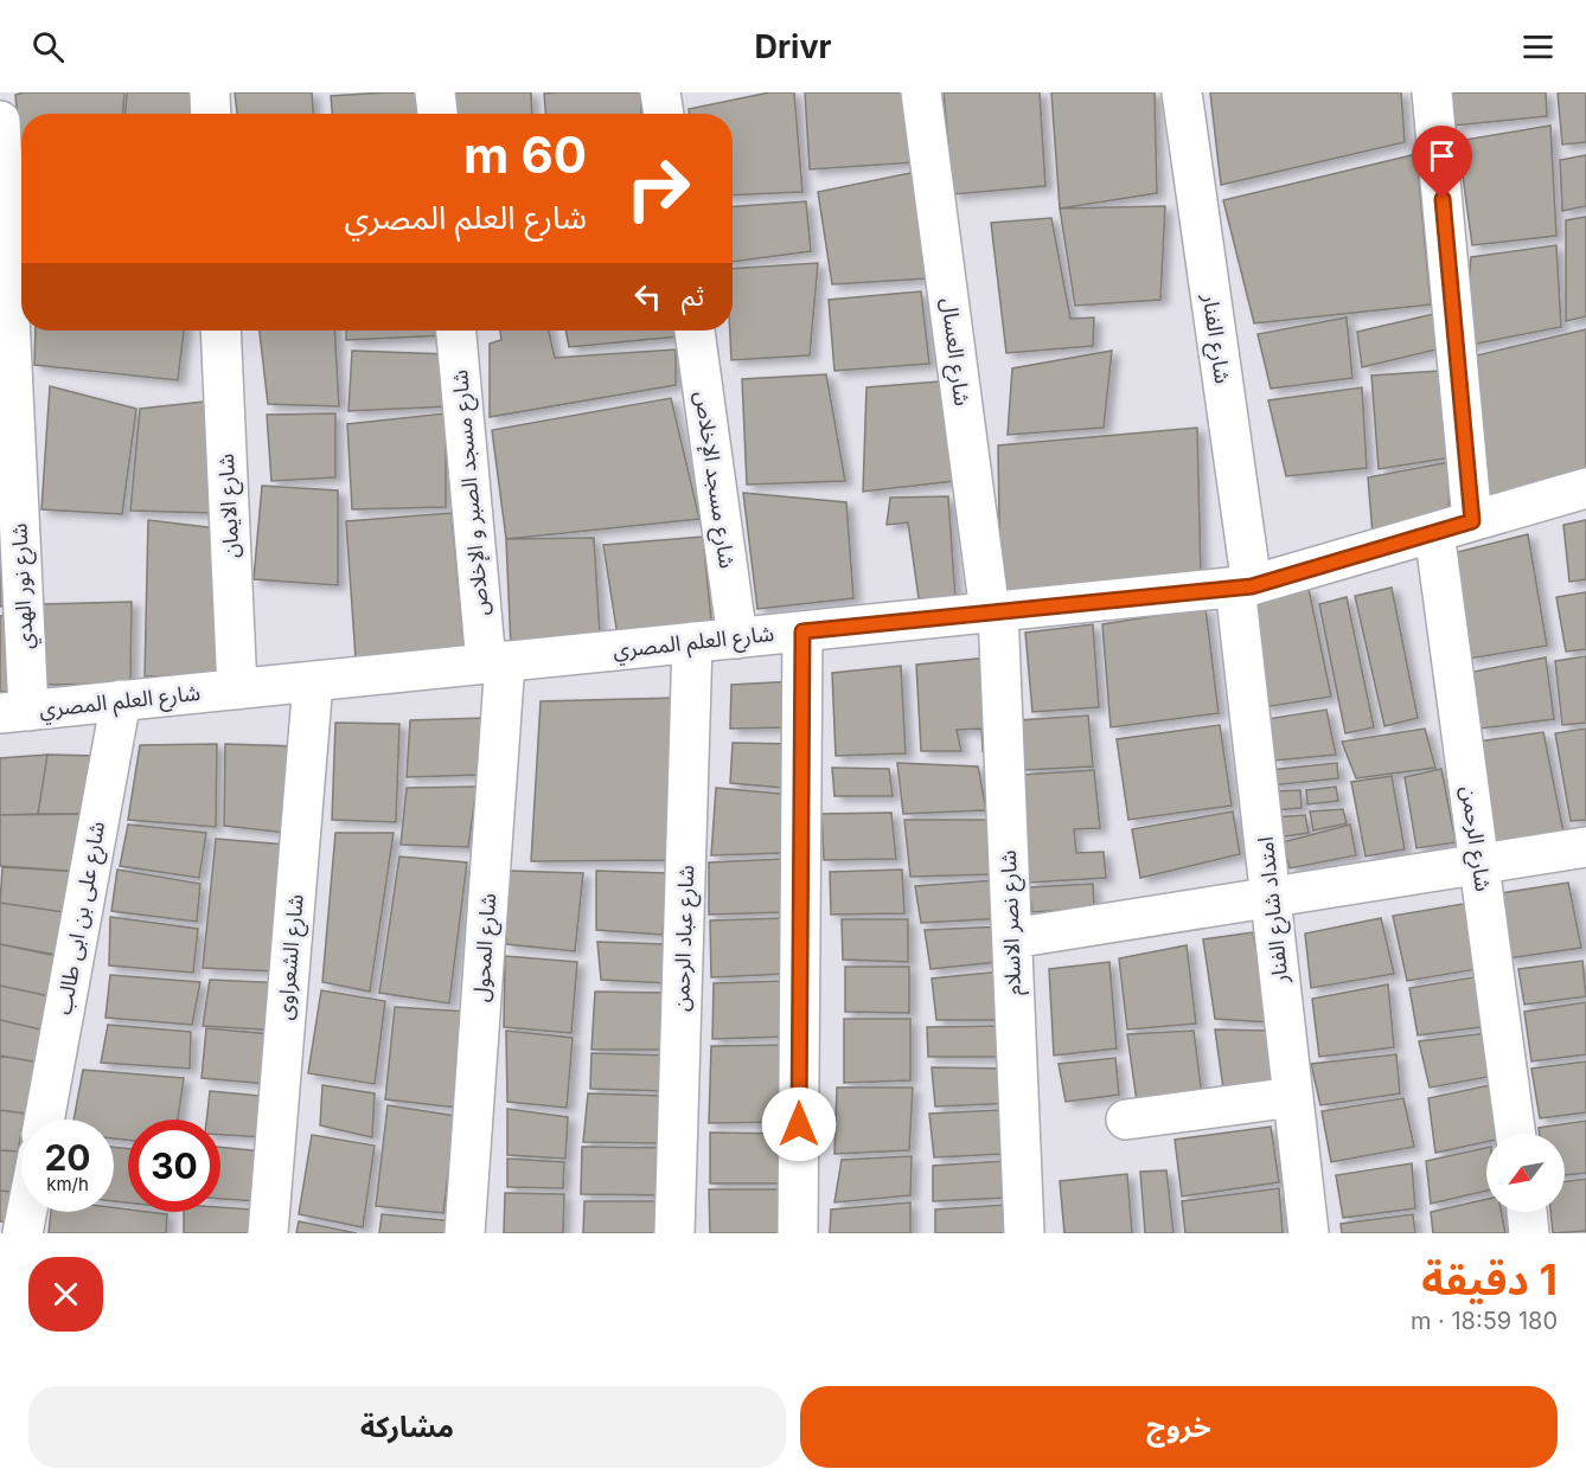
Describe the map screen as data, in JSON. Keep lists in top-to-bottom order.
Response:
{
  "streets": {
    "street": [
      "شارع الفنار",
      "شارع العسال",
      "شارع مسجد الإخلاص",
      "شارع مسجد الصبر و الإخلاص",
      "شارع الايمان",
      "شارع نور الهدي",
      "شارع العلم المصري",
      "شارع الرحمن",
      "امتداد شارع الفنار",
      "شارع على بن ابى طالب",
      "شارع نصر الاسلام",
      "شارع عباد الرحمن",
      "شارع المحول",
      "شارع الشعراوى"
    ]
  },
  "crossings": [
    ["شارع الفنار", "شارع العلم المصري"],
    ["شارع الفنار", "امتداد شارع الفنار"],
    ["شارع العسال", "شارع العلم المصري"],
    ["شارع العسال", "شارع نصر الاسلام"],
    ["شارع مسجد الإخلاص", "شارع العلم المصري"],
    ["شارع مسجد الصبر و الإخلاص", "شارع العلم المصري"],
    ["شارع مسجد الصبر و الإخلاص", "شارع المحول"],
    ["شارع الايمان", "شارع العلم المصري"],
    ["شارع نور الهدي", "شارع العلم المصري"],
    ["شارع العلم المصري", "شارع الرحمن"],
    ["شارع العلم المصري", "امتداد شارع الفنار"],
    ["شارع العلم المصري", "شارع على بن ابى طالب"],
    ["شارع العلم المصري", "شارع نصر الاسلام"],
    ["شارع العلم المصري", "شارع عباد الرحمن"],
    ["شارع العلم المصري", "شارع المحول"],
    ["شارع العلم المصري", "شارع الشعراوى"]
  ],
  "north": "bottom left",
  "page": {
    "header": "Drivr",
    "turn": ["60 m", "شارع العلم المصري"],
    "then": "ثم",
    "speed": "20 km/h",
    "limit": "30",
    "heading": ["1 دقيقة", "180 m · 18:59"],
    "buttons": ["خروج", "مشاركة"]
  }
}
